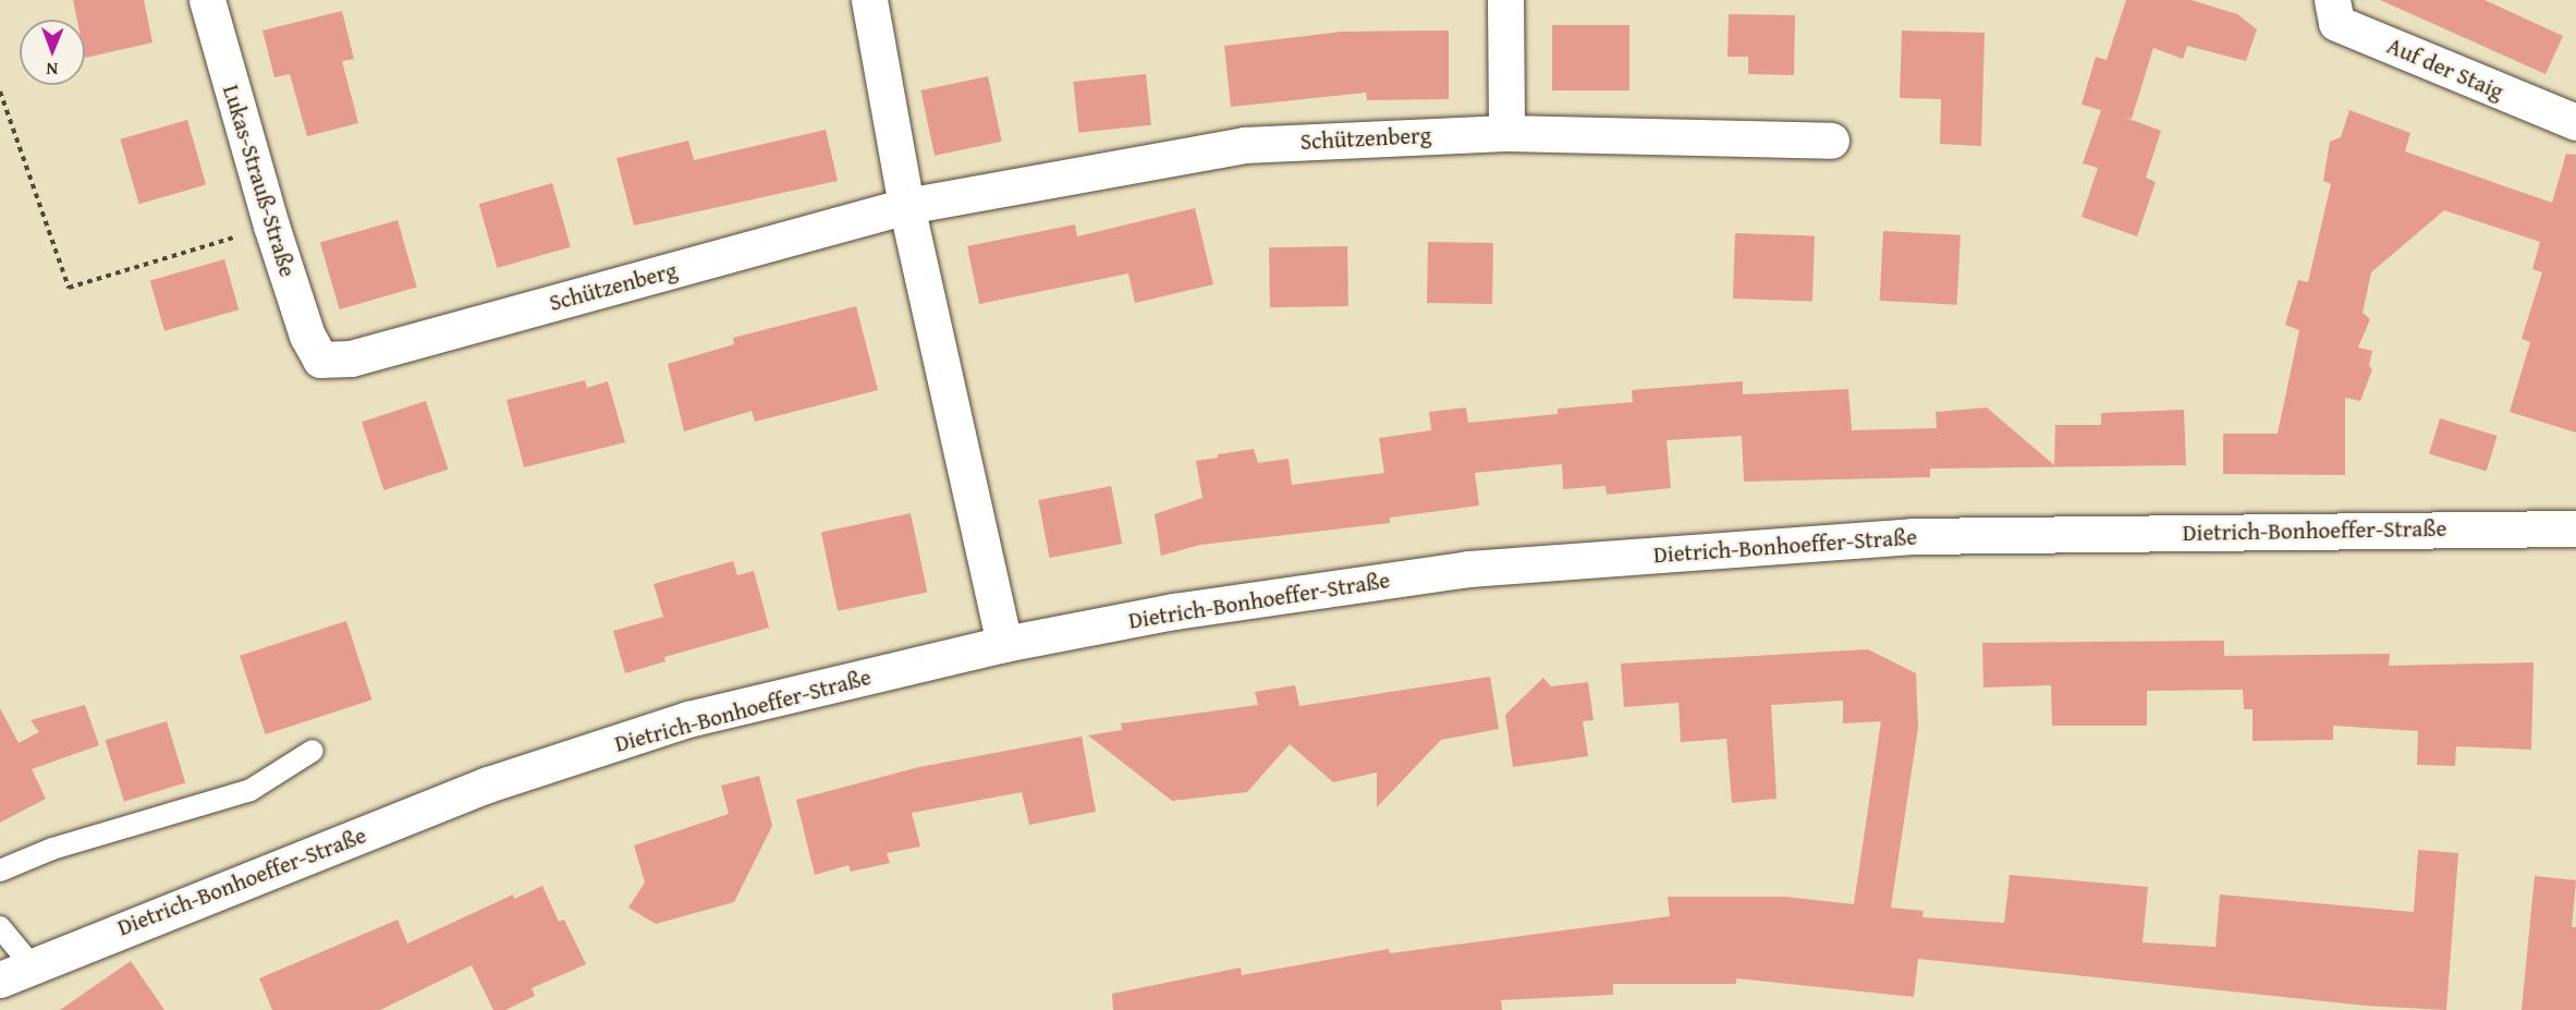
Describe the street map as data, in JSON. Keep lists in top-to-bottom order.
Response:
{
  "streets": {
    "street": [
      "Auf der Staig",
      "Schützenberg",
      "Lukas-Strauß-Straße",
      "Dietrich-Bonhoeffer-Straße"
    ]
  },
  "crossings": [
    ["Schützenberg", "Lukas-Strauß-Straße"]
  ],
  "north": "bottom"
}
